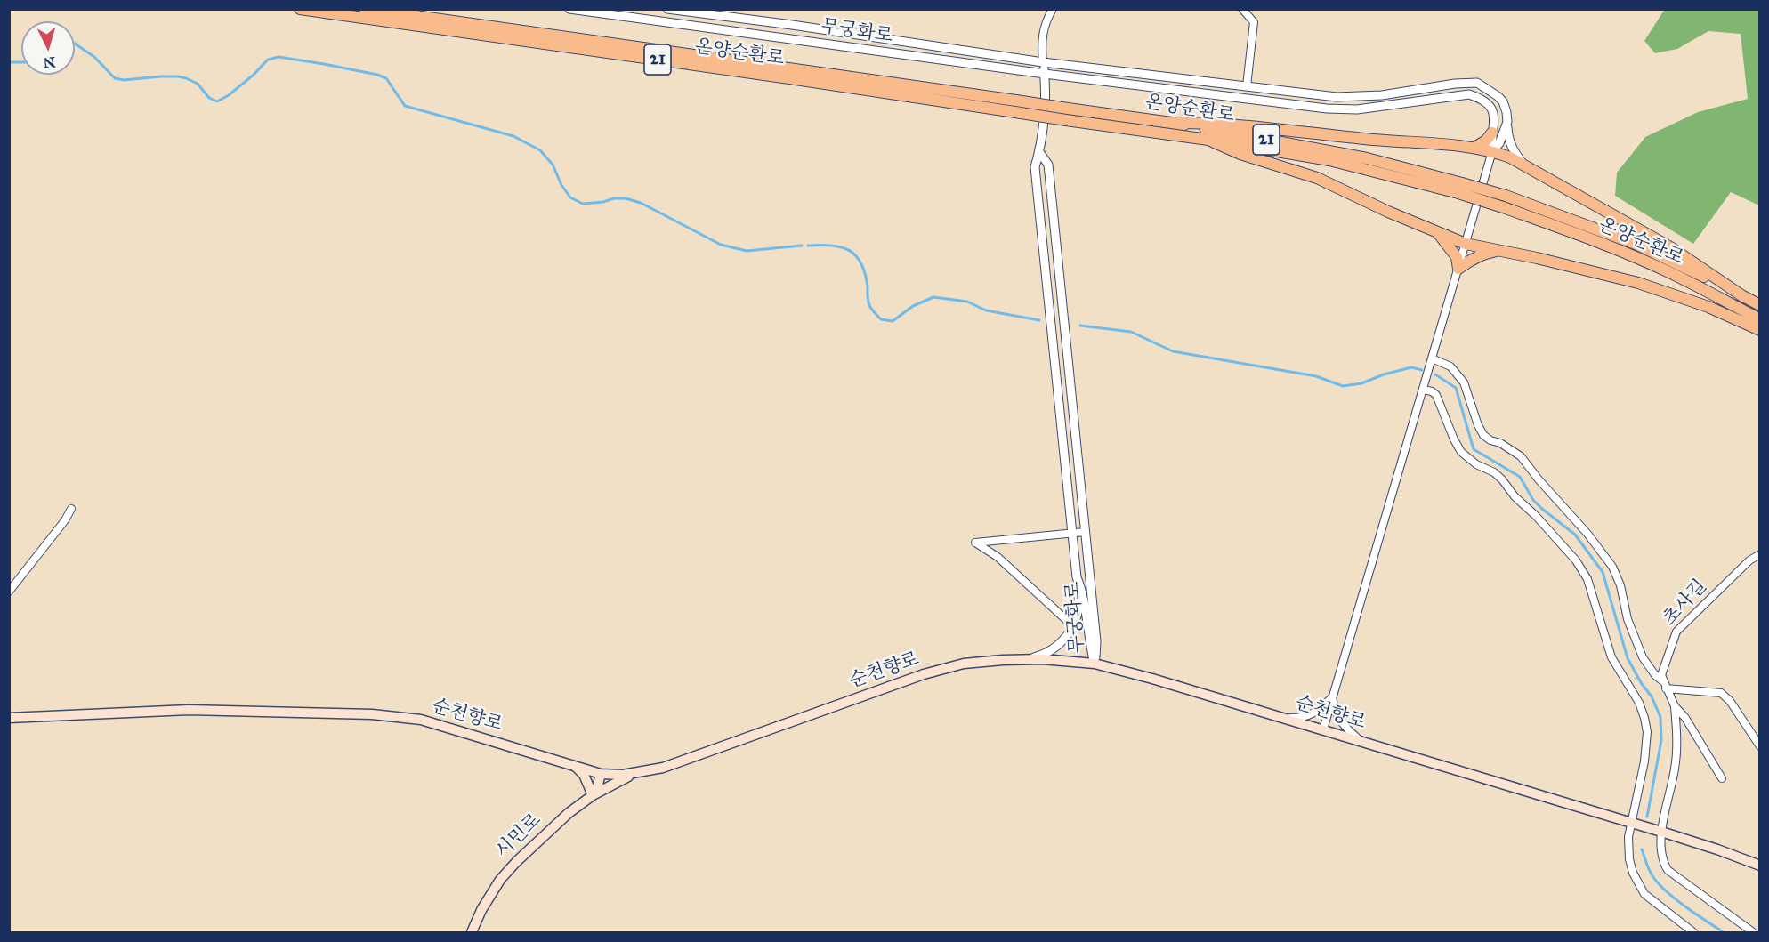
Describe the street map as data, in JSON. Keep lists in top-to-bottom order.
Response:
{
  "streets": {
    "highway": ["온양순환로", "21"],
    "main road": ["순천향로", "시민로"],
    "street": ["무궁화로", "초사길"]
  },
  "crossings": [
    ["무궁화로", "순천향로"],
    ["온양순환로", "21"],
    ["순천향로", "시민로"]
  ],
  "north": "bottom"
}
